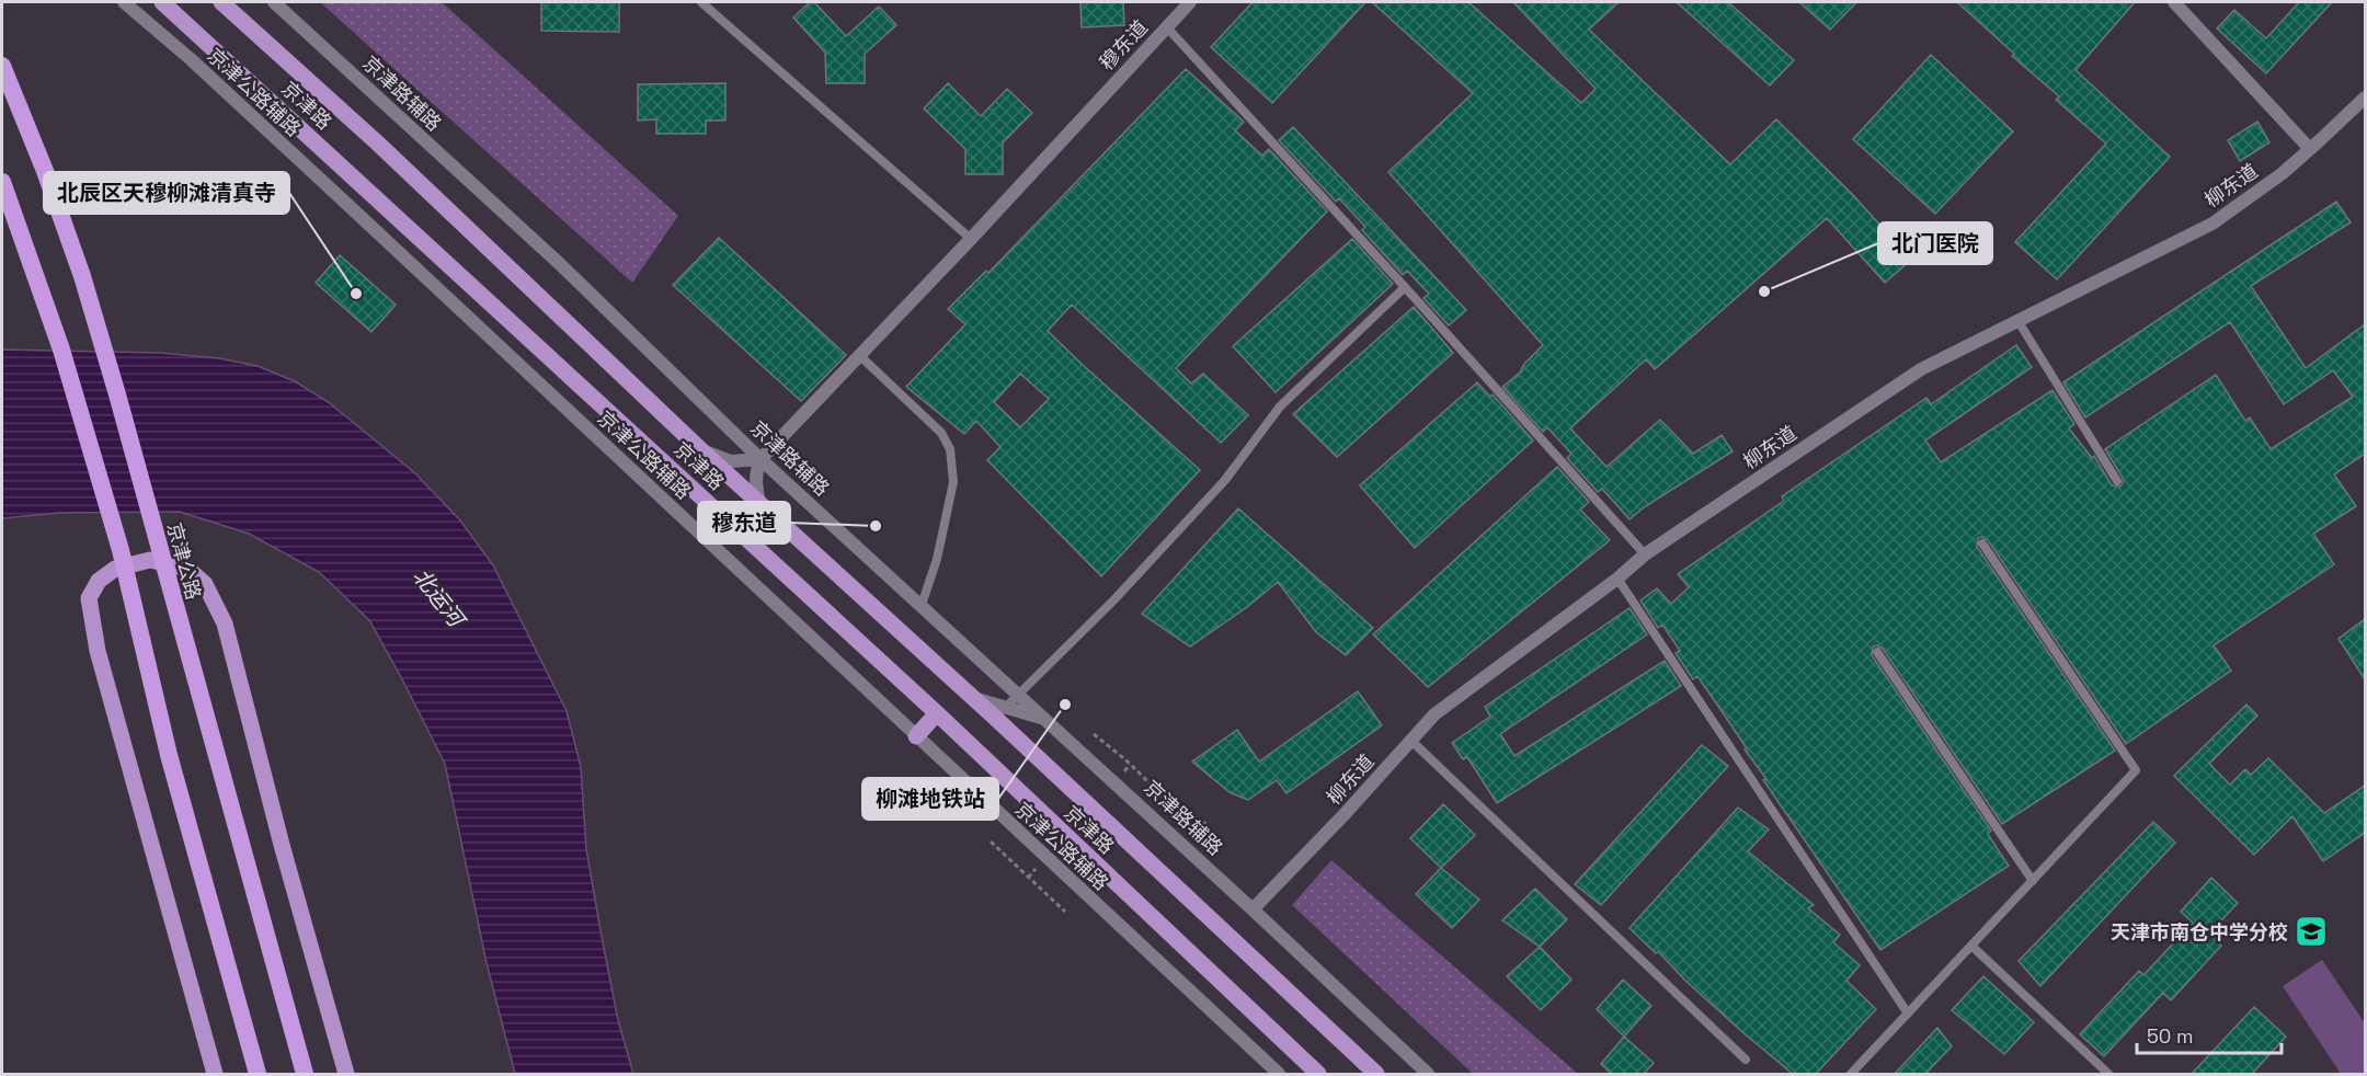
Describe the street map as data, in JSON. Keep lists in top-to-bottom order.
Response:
{
  "streets": {
    "highway": ["京津公路"],
    "main road": ["京津路"],
    "street": [
      "穆东道",
      "京津公路辅路",
      "京津路辅路",
      "柳东道"
    ]
  },
  "crossings": [
    ["穆东道", "京津路辅路"],
    ["京津路辅路", "柳东道"]
  ],
  "water": ["北运河"],
  "places": {
    "other": [
      "北门医院",
      "北辰区天穆柳滩清真寺",
      "穆东道",
      "柳滩地铁站"
    ],
    "school or university": ["天津市南仓中学分校"]
  },
  "scale_bar": "50 m"
}
